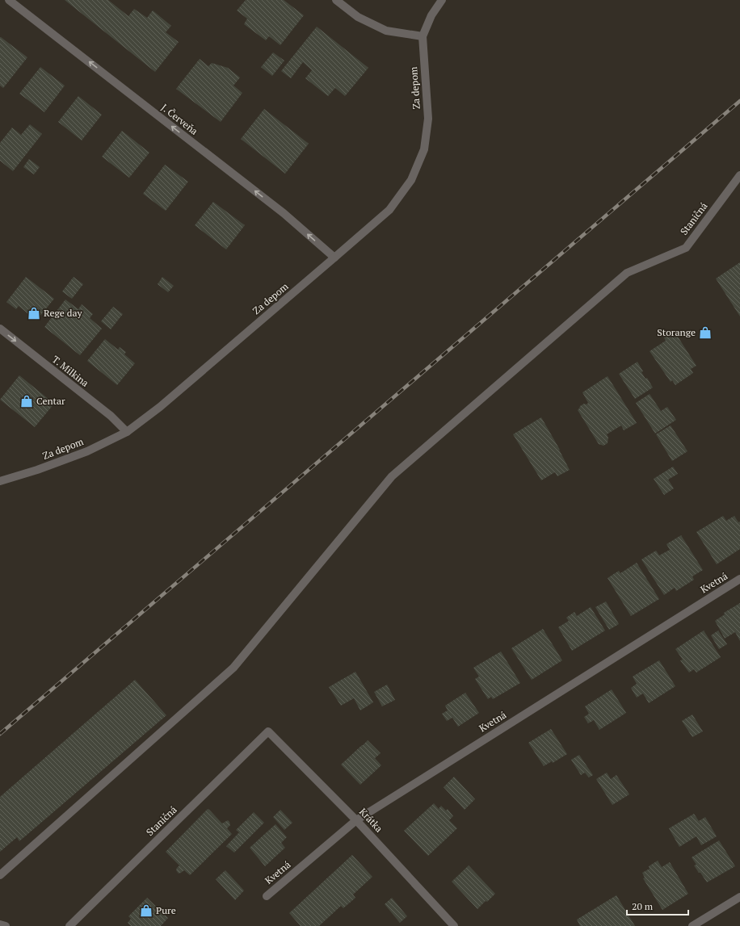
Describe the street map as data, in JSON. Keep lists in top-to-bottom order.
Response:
{
  "streets": {
    "street": [
      "Za depom",
      "J. Červeňa",
      "Staničná",
      "T. Milkina",
      "Kvetná",
      "Krátka"
    ]
  },
  "crossings": [
    ["Za depom", "J. Červeňa"],
    ["Za depom", "T. Milkina"],
    ["Staničná", "Krátka"],
    ["Kvetná", "Krátka"]
  ],
  "one_way": ["J. Červeňa", "T. Milkina"],
  "places": {
    "shop": [
      "Rege day",
      "Storange",
      "Centar",
      "Pure"
    ]
  },
  "scale_bar": "20 m"
}
